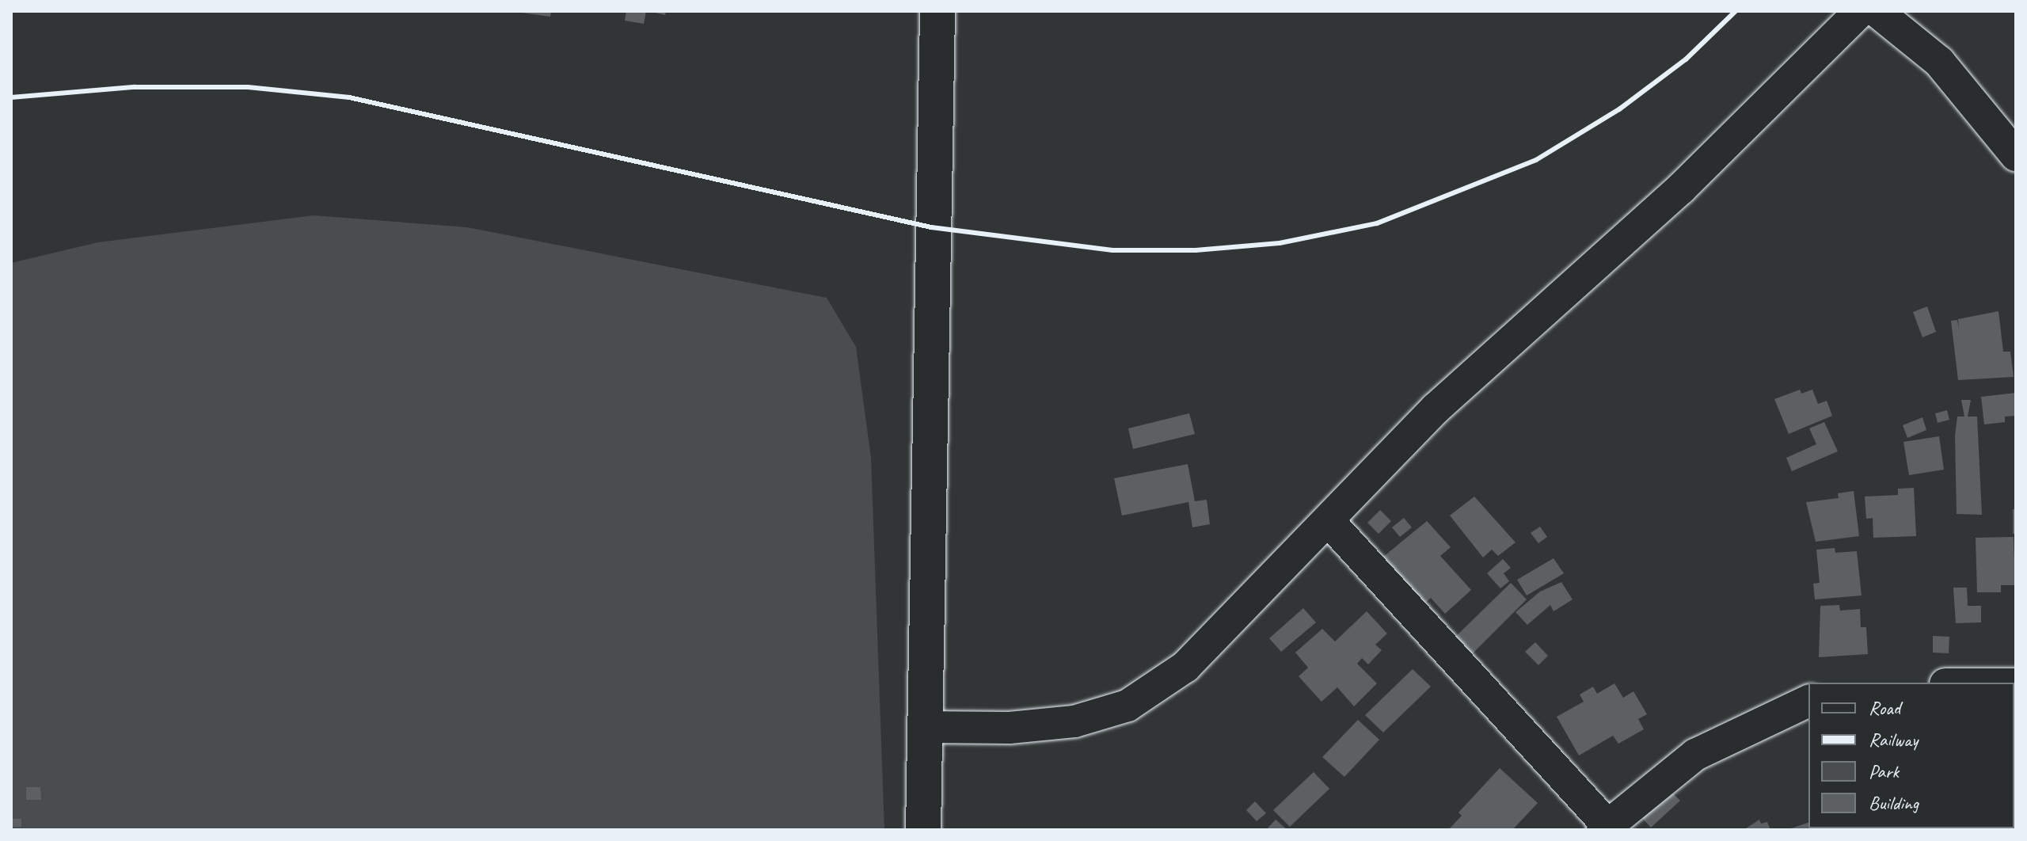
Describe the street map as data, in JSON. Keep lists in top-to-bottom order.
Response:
{
  "legend": [
    "Road",
    "Railway",
    "Park",
    "Building"
  ]
}
